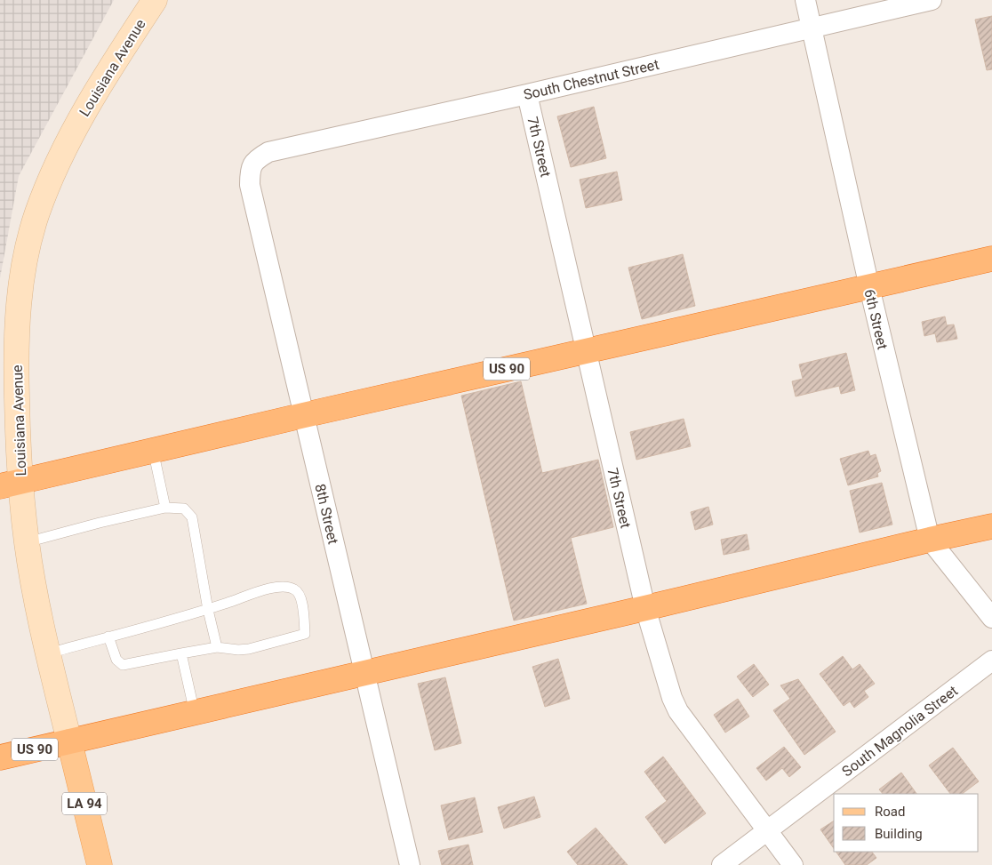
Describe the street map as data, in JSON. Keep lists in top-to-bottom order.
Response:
{
  "streets": {
    "highway": ["US 90"],
    "main road": ["Louisiana Avenue", "LA 94"],
    "street": [
      "South Chestnut Street",
      "7th Street",
      "6th Street",
      "8th Street",
      "South Magnolia Street"
    ]
  },
  "crossings": [
    ["Louisiana Avenue", "US 90"],
    ["South Chestnut Street", "7th Street"],
    ["South Chestnut Street", "6th Street"],
    ["South Chestnut Street", "8th Street"],
    ["7th Street", "US 90"],
    ["7th Street", "South Magnolia Street"],
    ["6th Street", "US 90"],
    ["US 90", "8th Street"]
  ],
  "legend": ["Road", "Building"]
}
